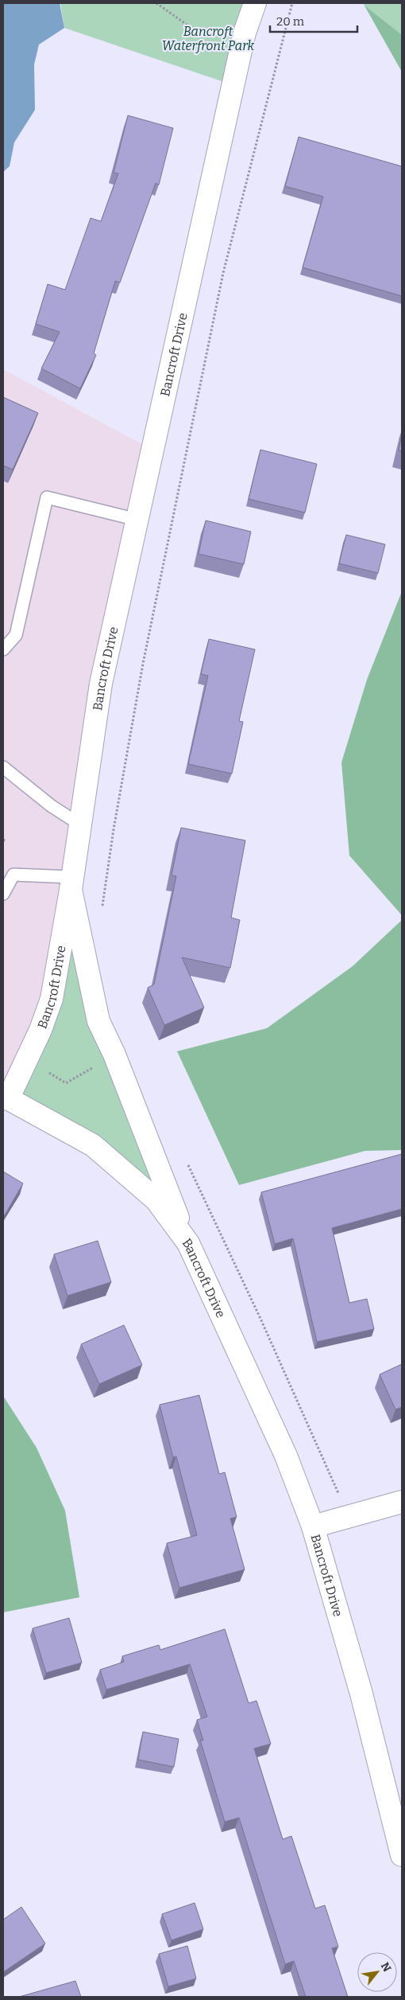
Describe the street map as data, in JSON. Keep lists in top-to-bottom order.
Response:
{
  "streets": {
    "main road": ["Bancroft Drive"]
  },
  "parks": ["Bancroft Waterfront Park"],
  "scale_bar": "20 m",
  "north": "top right"
}
